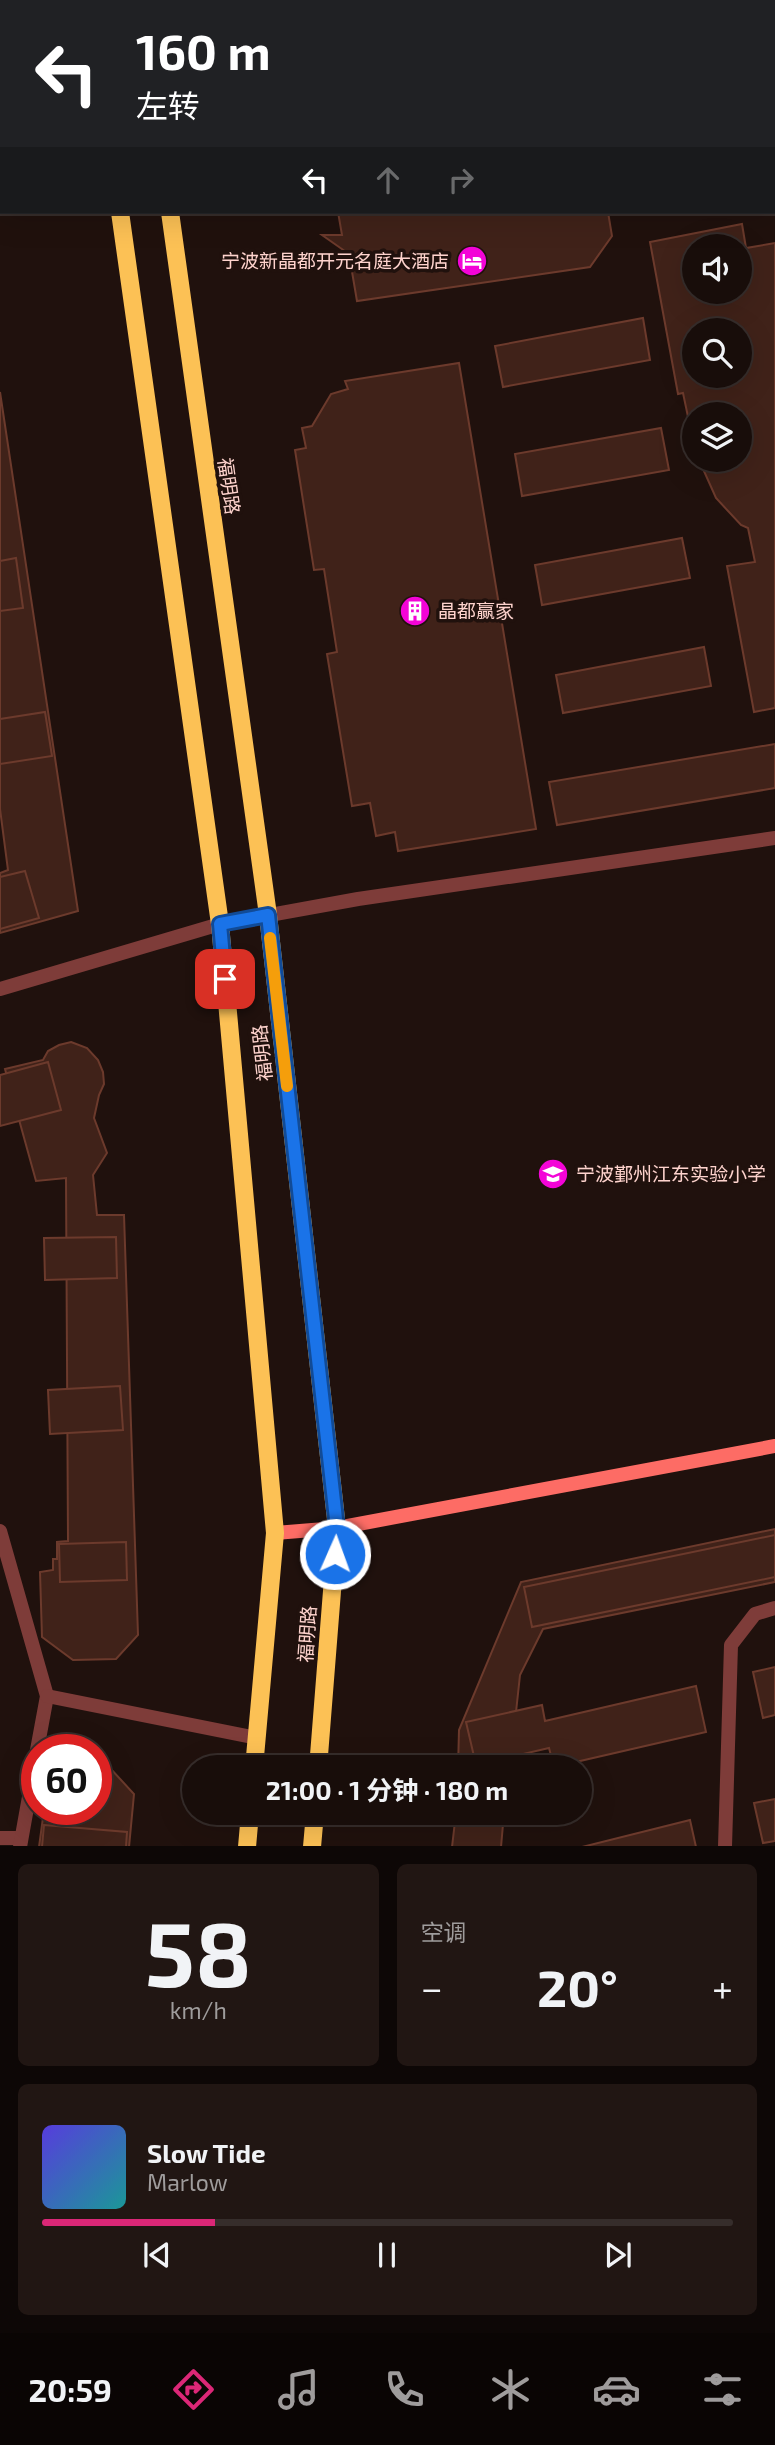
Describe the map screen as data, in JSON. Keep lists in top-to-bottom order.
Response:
{
  "streets": {
    "main road": ["福明路"]
  },
  "places": {
    "hotel": ["宁波新晶都开元名庭大酒店"],
    "building": ["晶都赢家"],
    "school or university": ["宁波鄞州江东实验小学"]
  },
  "page": {
    "turn": ["160 m", "左转"],
    "limit": "60",
    "trip": "21:00 · 1 分钟 · 180 m",
    "tile": [
      ["58", "km/h"],
      "空调"
    ],
    "heat": ["−", "20°", "+"],
    "song": ["Slow Tide", "Marlow"],
    "tabs": "20:59"
  }
}
